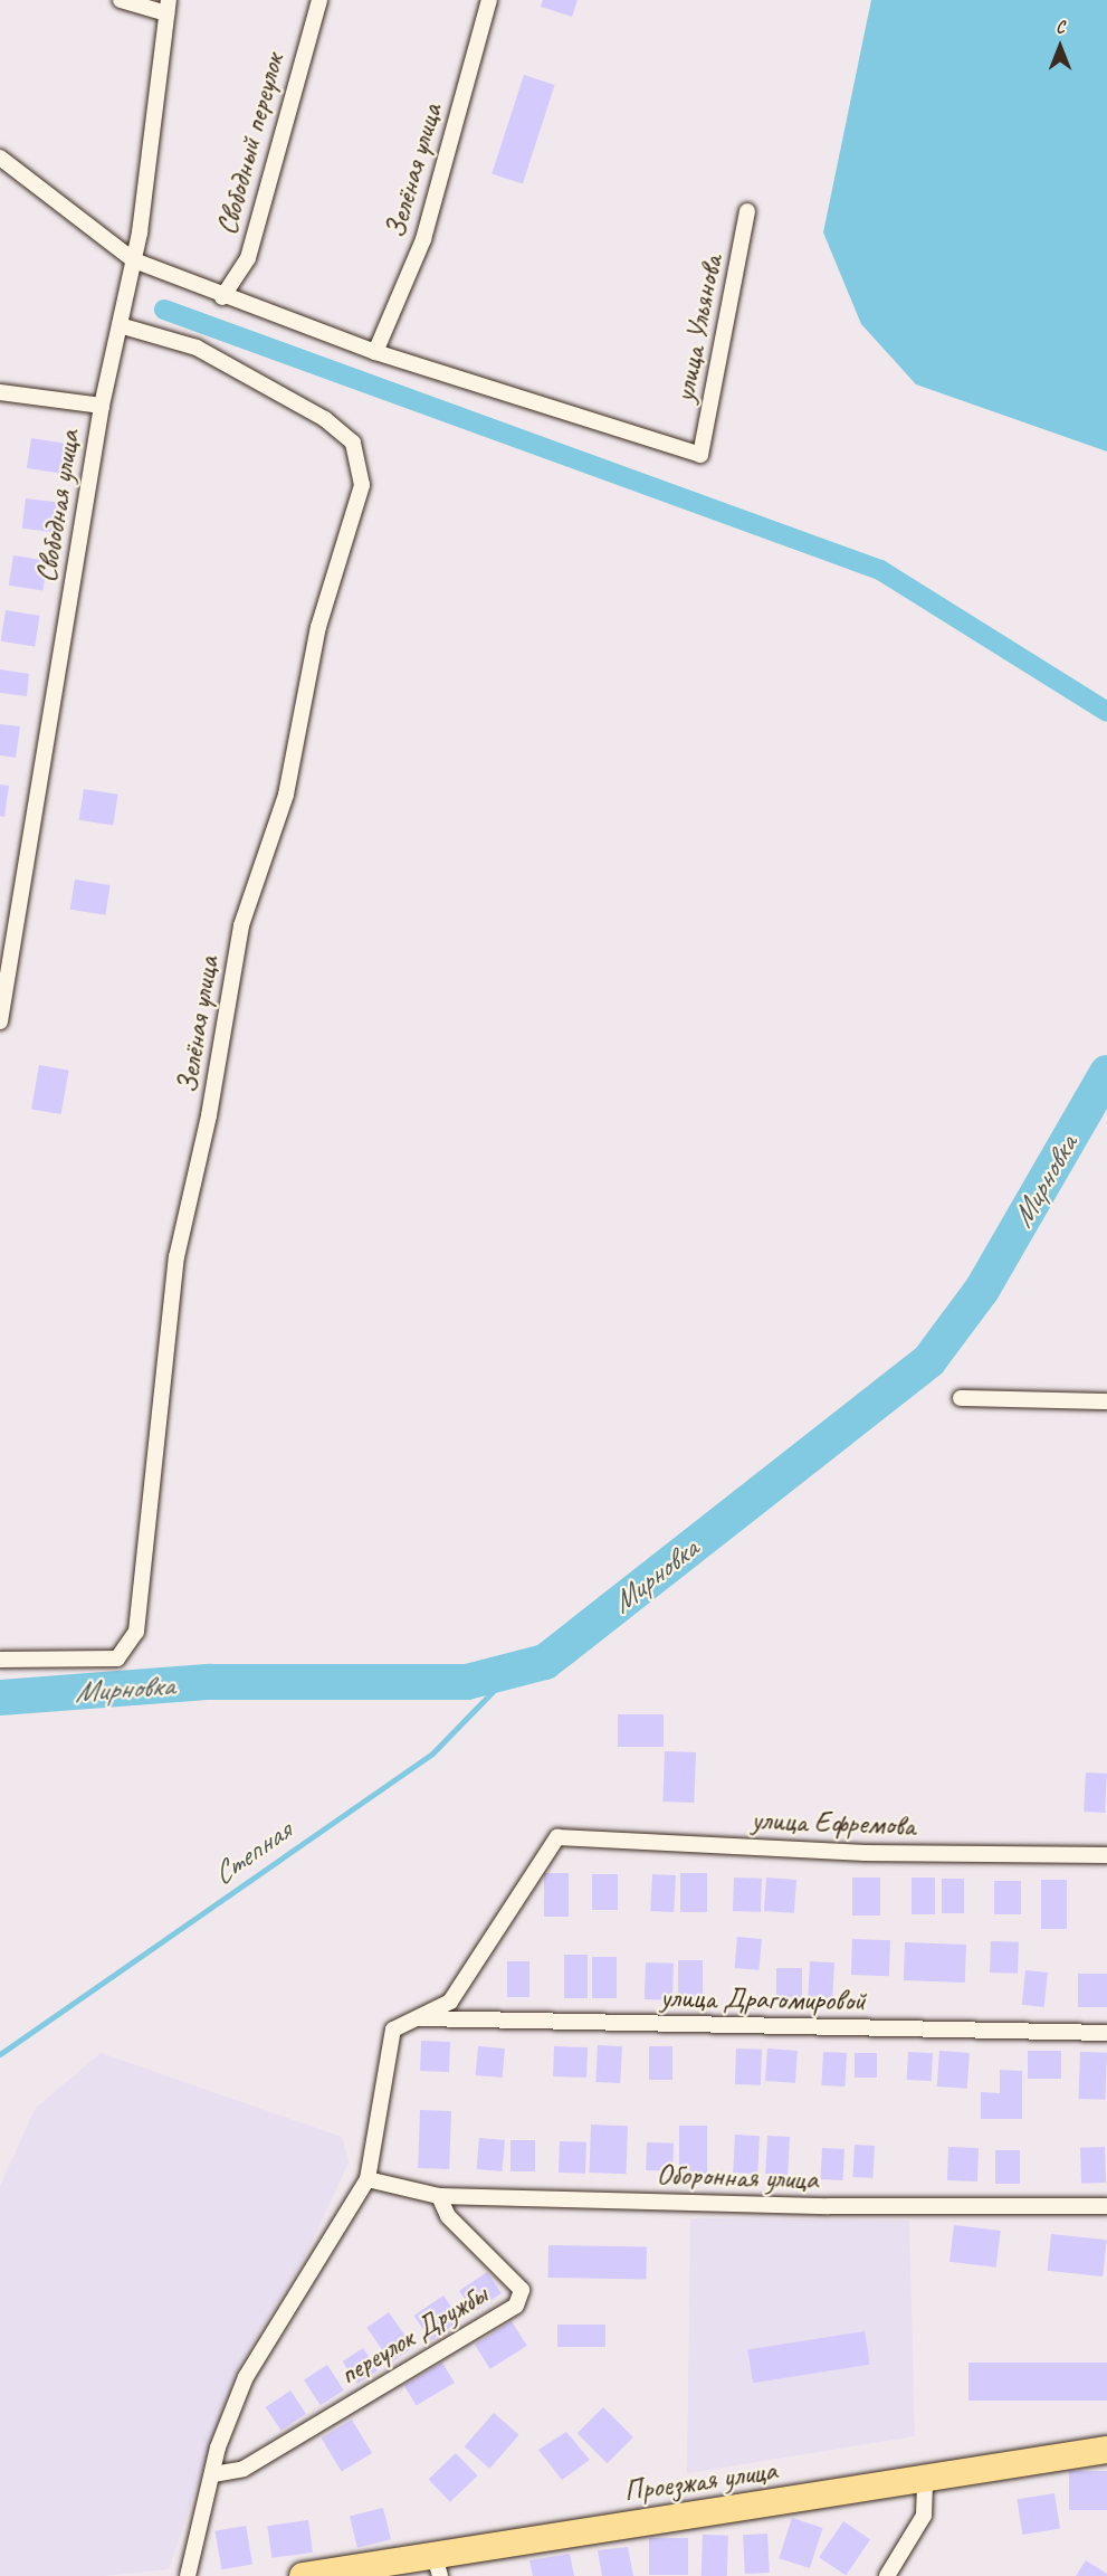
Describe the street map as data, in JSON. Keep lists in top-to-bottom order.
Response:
{
  "streets": {
    "highway": ["Проезжая улица"],
    "street": [
      "Свободный переулок",
      "Зелёная улица",
      "улица Ульянова",
      "Свободная улица",
      "улица Ефремова",
      "улица Драгомировой",
      "Оборонная улица",
      "переулок Дружбы"
    ]
  },
  "crossings": [
    ["Зелёная улица", "улица Ульянова"],
    ["Зелёная улица", "Свободная улица"],
    ["улица Ефремова", "улица Драгомировой"],
    ["Оборонная улица", "переулок Дружбы"]
  ],
  "water": ["Мирновка", "Степная"],
  "north": "top"
}
